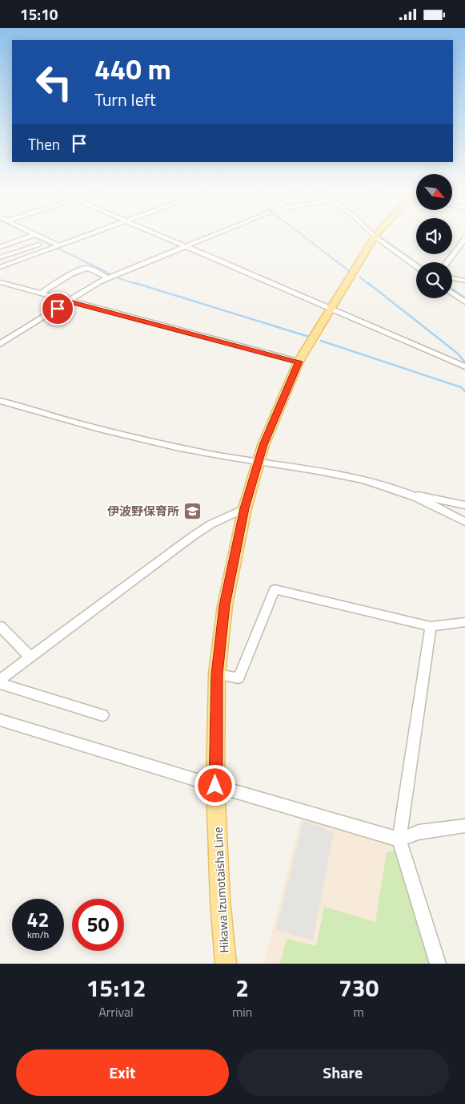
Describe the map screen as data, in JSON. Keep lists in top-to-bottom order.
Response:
{
  "streets": {
    "main road": ["Hikawa Izumotaisha Line"]
  },
  "places": {
    "school or university": ["伊波野保育所"]
  },
  "north": "bottom right",
  "page": {
    "status": "15:10",
    "turn": ["440 m", "Turn left"],
    "then": "Then",
    "speed": "42 km/h",
    "limit": "50",
    "eta": [
      "15:12",
      "Arrival",
      "2",
      "min",
      "730",
      "m"
    ],
    "buttons": ["Exit", "Share"]
  }
}
